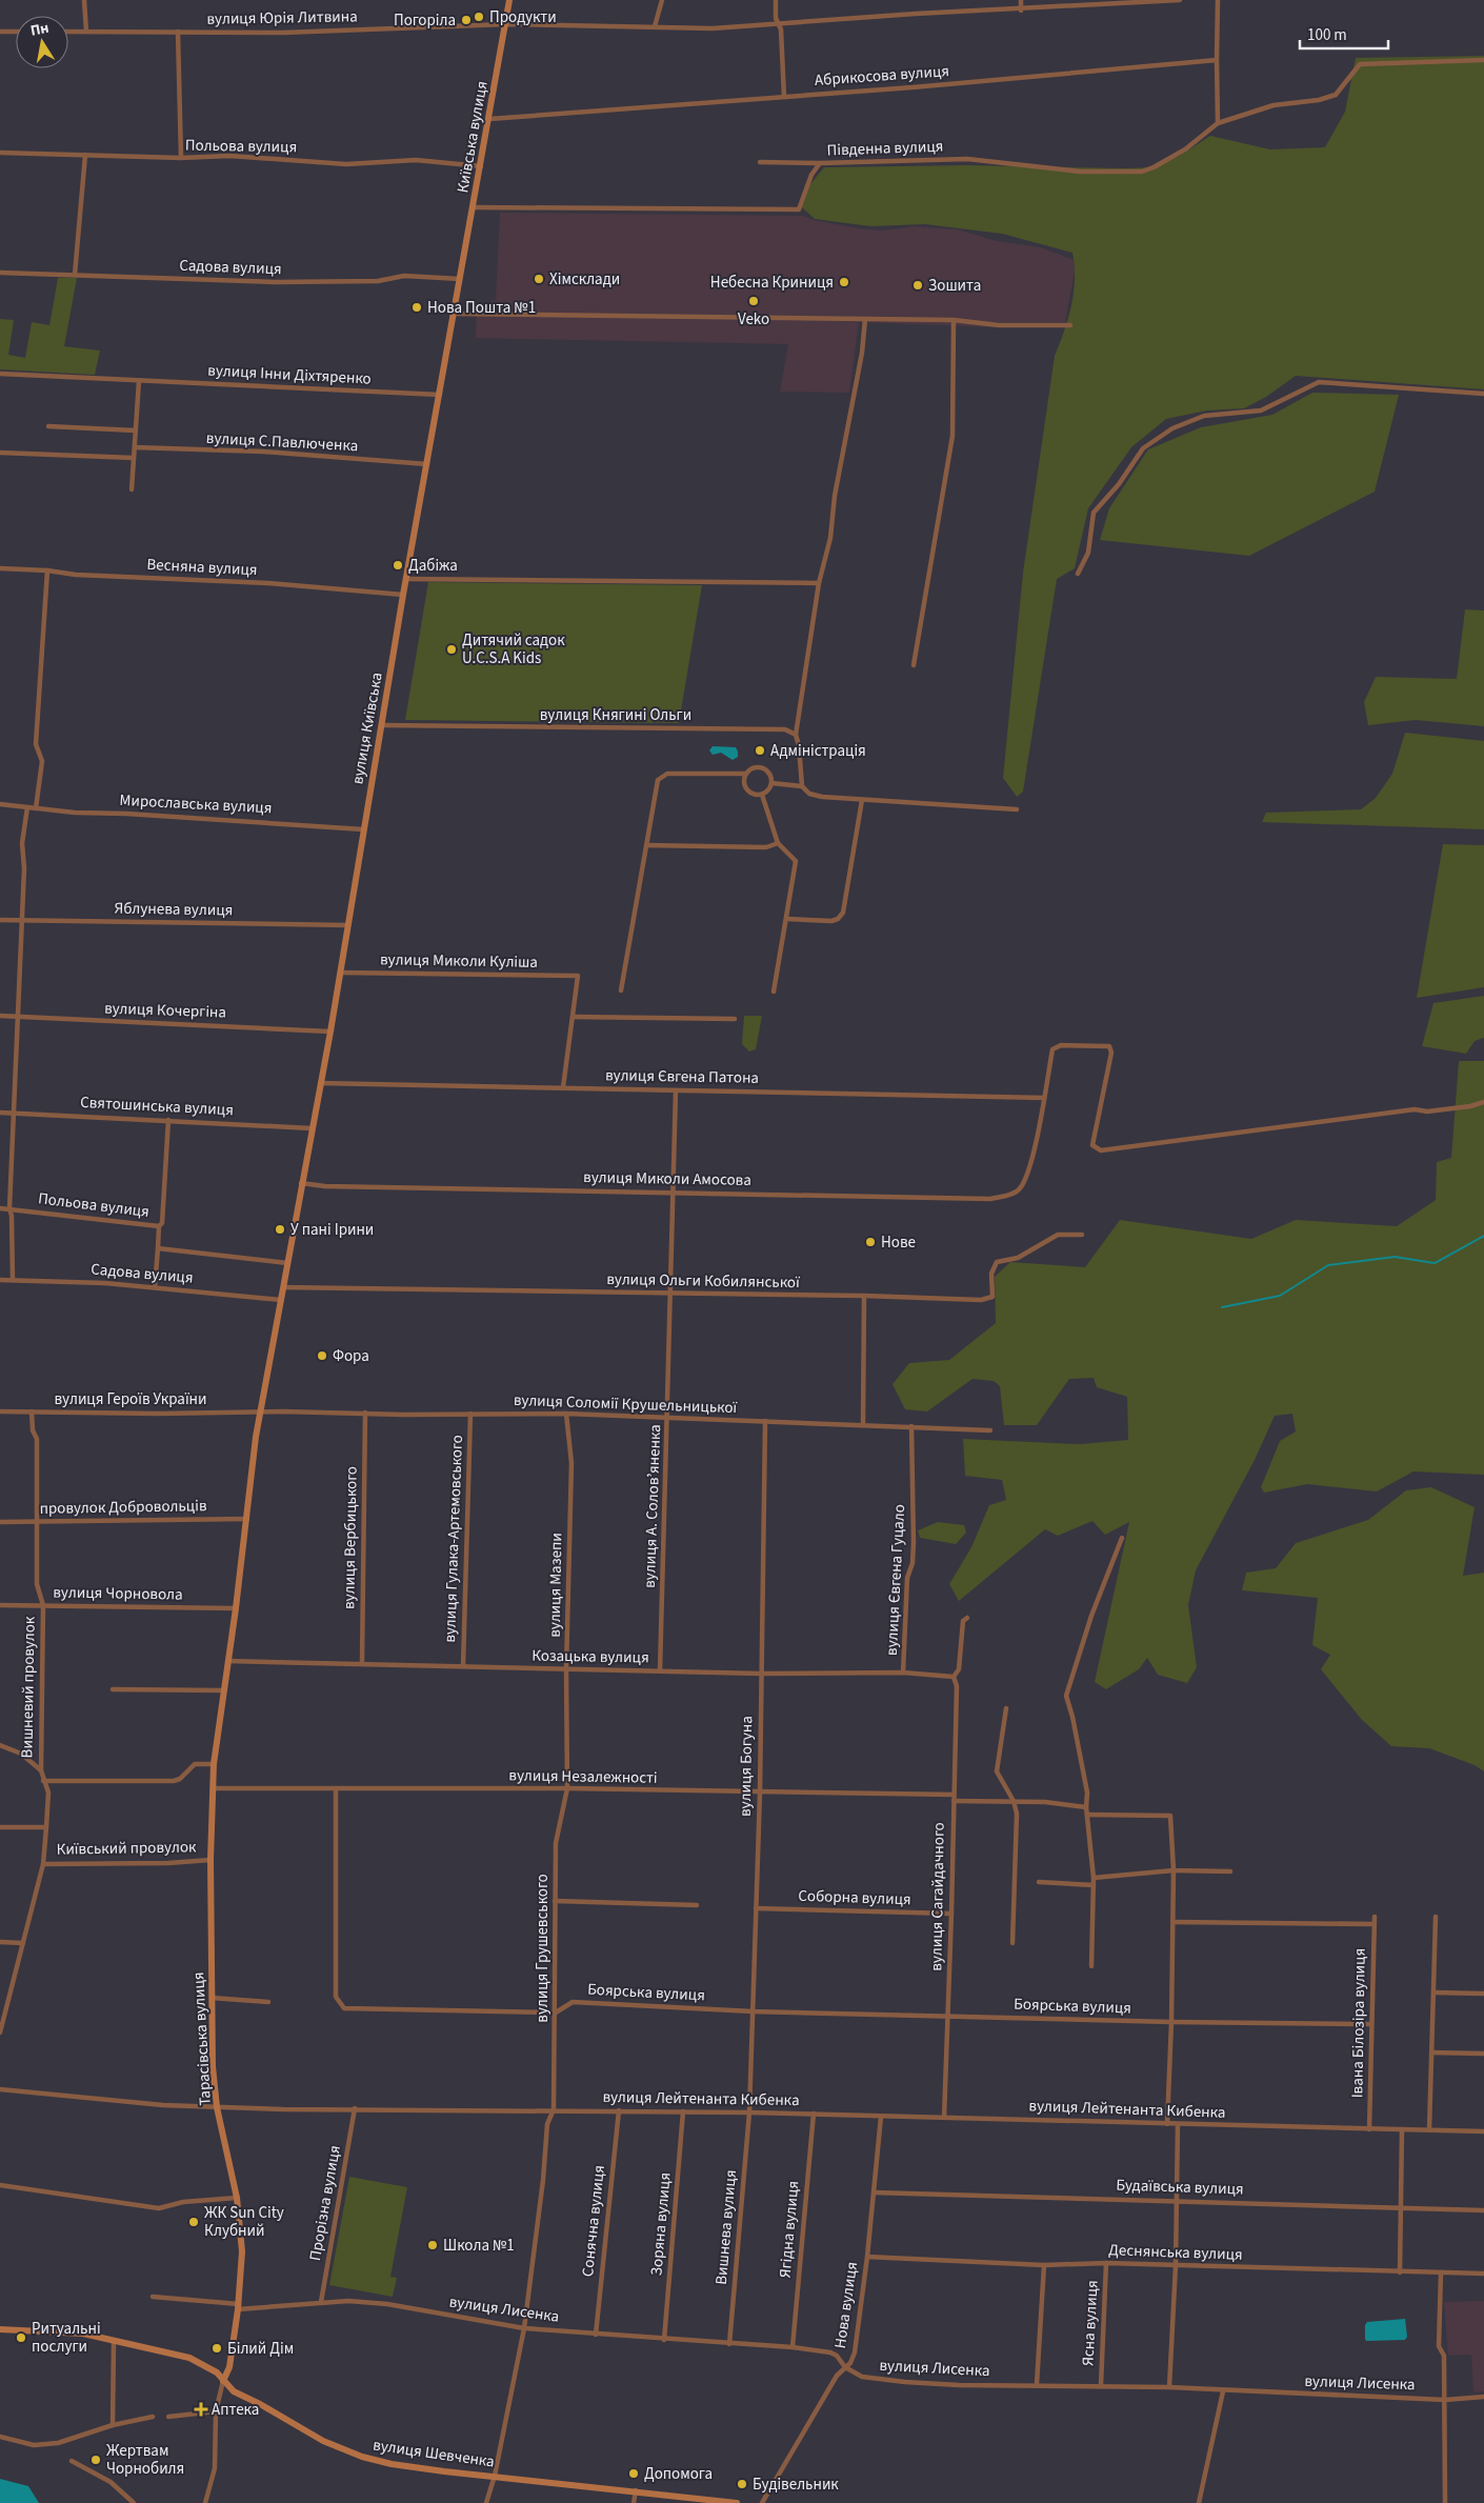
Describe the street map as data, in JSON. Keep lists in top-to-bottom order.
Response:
{
  "streets": {
    "street": [
      "вулиця Юрія Литвина",
      "Абрикосова вулиця",
      "Київська вулиця",
      "Польова вулиця",
      "Південна вулиця",
      "Садова вулиця",
      "вулиця Інни Діхтяренко",
      "вулиця С.Павлюченка",
      "Весняна вулиця",
      "вулиця Княгині Ольги",
      "вулиця Київська",
      "Мирославська вулиця",
      "Яблунева вулиця",
      "вулиця Миколи Куліша",
      "вулиця Кочергіна",
      "вулиця Євгена Патона",
      "Святошинська вулиця",
      "вулиця Миколи Амосова",
      "вулиця Ольги Кобилянської",
      "вулиця Героїв України",
      "вулиця Соломії Крушельницької",
      "вулиця А. Соловʼяненка",
      "провулок Добровольців",
      "вулиця Вербицького",
      "вулиця Гулака-Артемовського",
      "вулиця Євгена Гуцало",
      "вулиця Мазепи",
      "вулиця Чорновола",
      "Козацька вулиця",
      "Вишневий провулок",
      "вулиця Богуна",
      "вулиця Незалежності",
      "Київський провулок",
      "вулиця Сагайдачного",
      "Соборна вулиця",
      "вулиця Грушевського",
      "Боярська вулиця",
      "Івана Білозіра вулиця",
      "Тарасівська вулиця",
      "вулиця Лейтенанта Кибенка",
      "Будаївська вулиця",
      "Прорізна вулиця",
      "Сонячна вулиця",
      "Зоряна вулиця",
      "Вишнева вулиця",
      "Ягідна вулиця",
      "Деснянська вулиця",
      "Нова вулиця",
      "вулиця Лисенка",
      "Ясна вулиця",
      "вулиця Шевченка"
    ]
  },
  "crossings": [
    ["вулиця Юрія Литвина", "Київська вулиця"],
    ["Абрикосова вулиця", "Київська вулиця"],
    ["Київська вулиця", "Польова вулиця"],
    ["Київська вулиця", "Південна вулиця"],
    ["Київська вулиця", "Садова вулиця"],
    ["Київська вулиця", "вулиця Київська"],
    ["Польова вулиця", "Садова вулиця"],
    ["Садова вулиця", "вулиця Київська"],
    ["вулиця Інни Діхтяренко", "вулиця Київська"],
    ["вулиця С.Павлюченка", "вулиця Київська"],
    ["Весняна вулиця", "вулиця Київська"],
    ["вулиця Княгині Ольги", "вулиця Київська"],
    ["вулиця Київська", "Мирославська вулиця"],
    ["вулиця Київська", "Яблунева вулиця"],
    ["вулиця Київська", "вулиця Миколи Куліша"],
    ["вулиця Київська", "вулиця Кочергіна"],
    ["вулиця Київська", "вулиця Євгена Патона"],
    ["вулиця Київська", "Святошинська вулиця"],
    ["вулиця Київська", "вулиця Миколи Амосова"],
    ["вулиця Київська", "вулиця Ольги Кобилянської"],
    ["вулиця Київська", "вулиця Героїв України"],
    ["вулиця Київська", "вулиця Соломії Крушельницької"],
    ["вулиця Київська", "провулок Добровольців"],
    ["вулиця Київська", "Тарасівська вулиця"],
    ["вулиця Євгена Патона", "вулиця Миколи Амосова"],
    ["вулиця Євгена Патона", "вулиця А. Соловʼяненка"],
    ["вулиця Миколи Амосова", "вулиця А. Соловʼяненка"],
    ["вулиця Ольги Кобилянської", "вулиця А. Соловʼяненка"],
    ["вулиця Героїв України", "вулиця Соломії Крушельницької"],
    ["вулиця Героїв України", "Вишневий провулок"],
    ["вулиця Соломії Крушельницької", "вулиця А. Соловʼяненка"],
    ["вулиця Соломії Крушельницької", "вулиця Вербицького"],
    ["вулиця Соломії Крушельницької", "вулиця Гулака-Артемовського"],
    ["вулиця Соломії Крушельницької", "вулиця Євгена Гуцало"],
    ["вулиця Соломії Крушельницької", "вулиця Мазепи"],
    ["вулиця Соломії Крушельницької", "вулиця Богуна"],
    ["вулиця А. Соловʼяненка", "Козацька вулиця"],
    ["провулок Добровольців", "Вишневий провулок"],
    ["провулок Добровольців", "Тарасівська вулиця"],
    ["вулиця Вербицького", "Козацька вулиця"],
    ["вулиця Гулака-Артемовського", "Козацька вулиця"],
    ["вулиця Євгена Гуцало", "Козацька вулиця"],
    ["вулиця Мазепи", "Козацька вулиця"],
    ["вулиця Мазепи", "вулиця Незалежності"],
    ["вулиця Мазепи", "вулиця Грушевського"],
    ["вулиця Чорновола", "Вишневий провулок"],
    ["вулиця Чорновола", "Тарасівська вулиця"],
    ["Козацька вулиця", "вулиця Богуна"],
    ["Козацька вулиця", "вулиця Сагайдачного"],
    ["Козацька вулиця", "Тарасівська вулиця"],
    ["Вишневий провулок", "Київський провулок"],
    ["вулиця Богуна", "вулиця Незалежності"],
    ["вулиця Богуна", "Соборна вулиця"],
    ["вулиця Богуна", "Боярська вулиця"],
    ["вулиця Богуна", "вулиця Лейтенанта Кибенка"],
    ["вулиця Богуна", "Вишнева вулиця"],
    ["вулиця Незалежності", "вулиця Сагайдачного"],
    ["вулиця Незалежності", "вулиця Грушевського"],
    ["вулиця Незалежності", "Боярська вулиця"],
    ["вулиця Незалежності", "Тарасівська вулиця"],
    ["Київський провулок", "Тарасівська вулиця"],
    ["вулиця Сагайдачного", "Соборна вулиця"],
    ["вулиця Сагайдачного", "Боярська вулиця"],
    ["вулиця Сагайдачного", "вулиця Лейтенанта Кибенка"],
    ["вулиця Грушевського", "Боярська вулиця"],
    ["вулиця Грушевського", "вулиця Лейтенанта Кибенка"],
    ["Боярська вулиця", "Івана Білозіра вулиця"],
    ["Івана Білозіра вулиця", "вулиця Лейтенанта Кибенка"],
    ["Тарасівська вулиця", "вулиця Лейтенанта Кибенка"],
    ["Тарасівська вулиця", "вулиця Лисенка"],
    ["Тарасівська вулиця", "вулиця Шевченка"],
    ["вулиця Лейтенанта Кибенка", "Прорізна вулиця"],
    ["вулиця Лейтенанта Кибенка", "Сонячна вулиця"],
    ["вулиця Лейтенанта Кибенка", "Зоряна вулиця"],
    ["вулиця Лейтенанта Кибенка", "Вишнева вулиця"],
    ["вулиця Лейтенанта Кибенка", "Ягідна вулиця"],
    ["вулиця Лейтенанта Кибенка", "Нова вулиця"],
    ["Будаївська вулиця", "Нова вулиця"],
    ["Прорізна вулиця", "вулиця Лисенка"],
    ["Сонячна вулиця", "вулиця Лисенка"],
    ["Зоряна вулиця", "вулиця Лисенка"],
    ["Вишнева вулиця", "вулиця Лисенка"],
    ["Ягідна вулиця", "вулиця Лисенка"],
    ["Деснянська вулиця", "Нова вулиця"],
    ["Деснянська вулиця", "Ясна вулиця"],
    ["Нова вулиця", "вулиця Лисенка"],
    ["вулиця Лисенка", "Ясна вулиця"]
  ],
  "places": {
    "other": [
      "Продукти",
      "Погоріла",
      "Хімсклади",
      "Небесна Криниця",
      "Зошита",
      "Veko",
      "Нова Пошта №1",
      "Дабіжа",
      "Дитячий садок U.C.S.A Kids",
      "Адміністрація",
      "У пані Ірини",
      "Нове",
      "Фора",
      "ЖК Sun City Клубний",
      "Школа №1",
      "Ритуальні послуги",
      "Білий Дім",
      "Жертвам Чорнобиля",
      "Допомога",
      "Будівельник"
    ],
    "health": ["Аптека"]
  },
  "scale_bar": "100 m",
  "north": "top"
}
